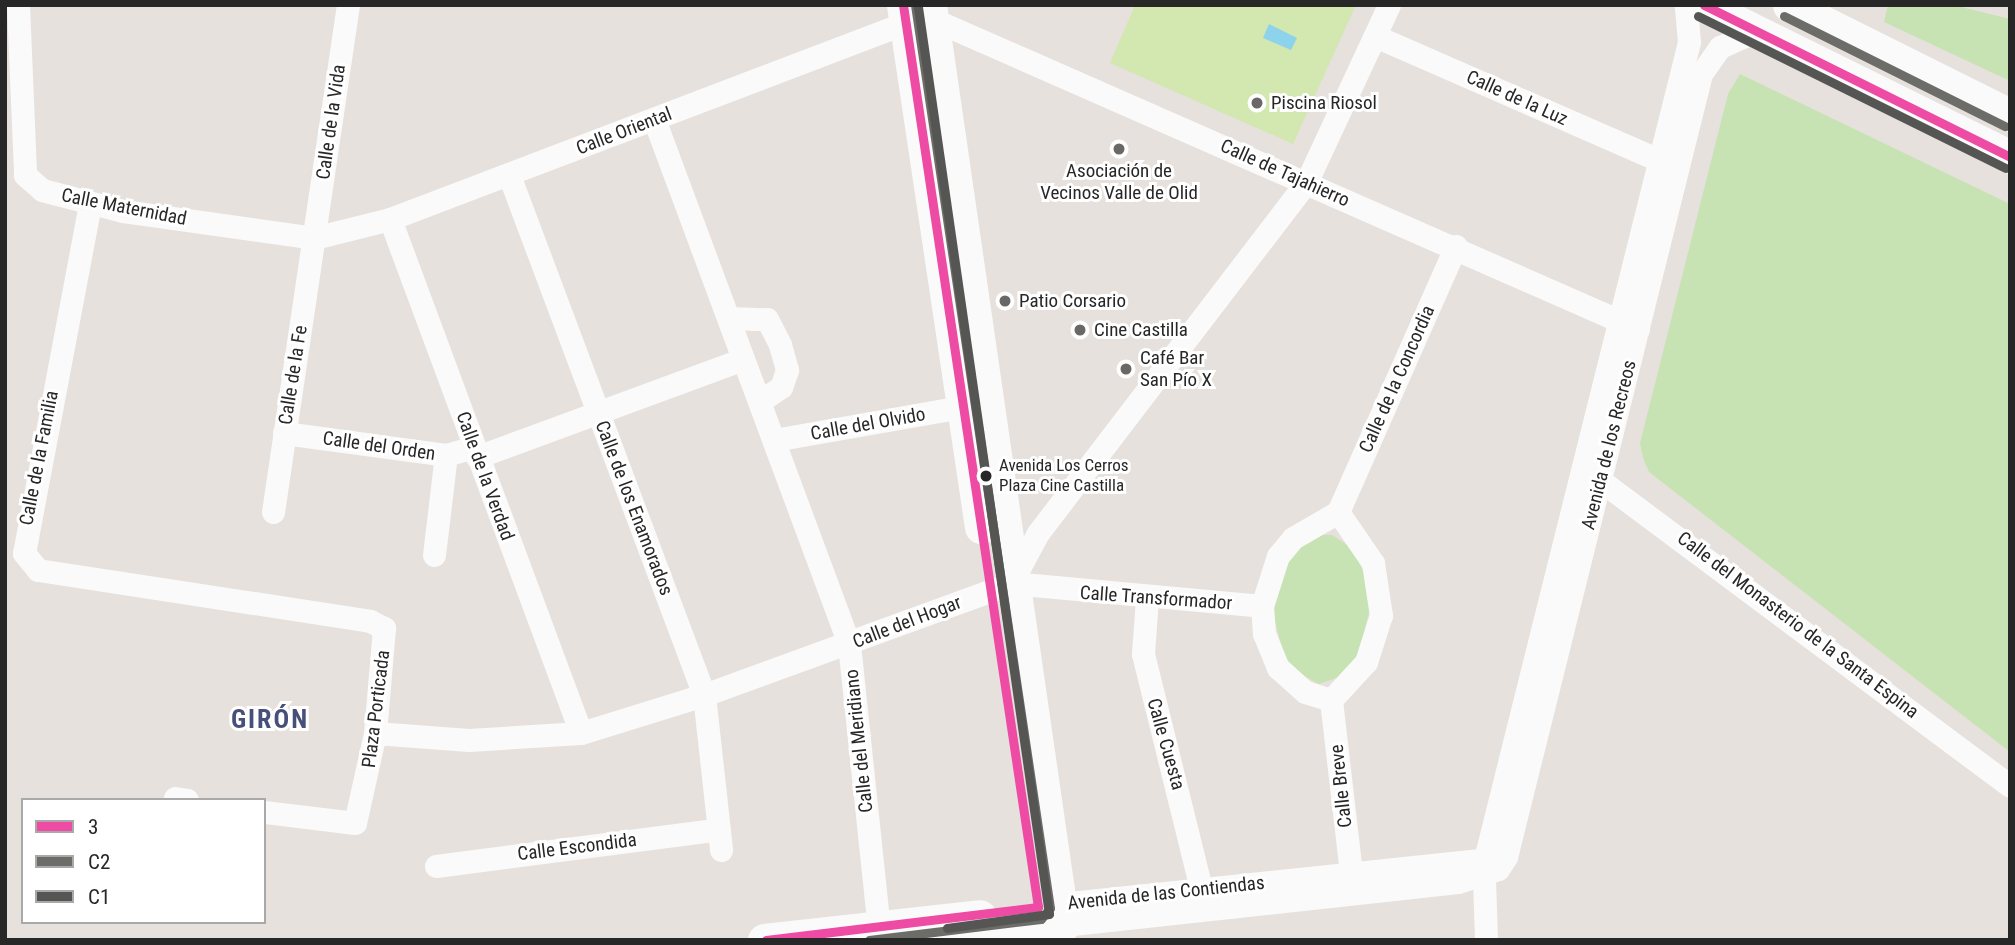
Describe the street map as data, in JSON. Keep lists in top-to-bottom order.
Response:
{
  "streets": {
    "street": [
      "Calle de la Luz",
      "Calle de la Vida",
      "Calle Oriental",
      "Calle de Tajahierro",
      "Calle Maternidad",
      "Calle de la Fe",
      "Calle de la Concordia",
      "Calle del Olvido",
      "Avenida de los Recreos",
      "Calle del Orden",
      "Calle de la Familia",
      "Calle de la Verdad",
      "Calle de los Enamorados",
      "Calle Transformador",
      "Calle del Hogar",
      "Calle del Monasterio de la Santa Espina",
      "Plaza Porticada",
      "Calle del Meridiano",
      "Calle Cuesta",
      "Calle Breve",
      "Calle Escondida",
      "Avenida de las Contiendas"
    ]
  },
  "crossings": [
    ["Calle de la Luz", "Avenida de los Recreos"],
    ["Calle de la Vida", "Calle Oriental"],
    ["Calle de la Vida", "Calle Maternidad"],
    ["Calle de la Vida", "Calle de la Fe"],
    ["Calle Oriental", "Calle de Tajahierro"],
    ["Calle Oriental", "Calle Maternidad"],
    ["Calle Oriental", "Calle de la Fe"],
    ["Calle Oriental", "Calle de la Verdad"],
    ["Calle Oriental", "Calle de los Enamorados"],
    ["Calle Oriental", "Calle del Meridiano"],
    ["Calle de Tajahierro", "Calle de la Concordia"],
    ["Calle de Tajahierro", "Avenida de los Recreos"],
    ["Calle Maternidad", "Calle de la Fe"],
    ["Calle Maternidad", "Calle de la Familia"],
    ["Calle de la Fe", "Calle del Orden"],
    ["Calle de la Concordia", "Calle Transformador"],
    ["Calle de la Concordia", "Calle Breve"],
    ["Calle del Olvido", "Calle del Meridiano"],
    ["Avenida de los Recreos", "Calle del Monasterio de la Santa Espina"],
    ["Avenida de los Recreos", "Avenida de las Contiendas"],
    ["Calle del Orden", "Calle de la Verdad"],
    ["Calle del Orden", "Calle de los Enamorados"],
    ["Calle del Orden", "Calle del Meridiano"],
    ["Calle de la Familia", "Plaza Porticada"],
    ["Calle de la Verdad", "Calle del Hogar"],
    ["Calle de los Enamorados", "Calle del Hogar"],
    ["Calle de los Enamorados", "Calle Escondida"],
    ["Calle Transformador", "Calle del Hogar"],
    ["Calle Transformador", "Calle Cuesta"],
    ["Calle Transformador", "Calle Breve"],
    ["Calle del Hogar", "Plaza Porticada"],
    ["Calle del Hogar", "Calle del Meridiano"],
    ["Calle del Meridiano", "Avenida de las Contiendas"],
    ["Calle Cuesta", "Avenida de las Contiendas"],
    ["Calle Breve", "Avenida de las Contiendas"]
  ],
  "districts": ["GIRÓN"],
  "places": [
    "Piscina Riosol",
    "Asociación de Vecinos Valle de Olid",
    "Patio Corsario",
    "Cine Castilla",
    "Café Bar San Pío X",
    "Avenida Los Cerros Plaza Cine Castilla"
  ],
  "lines": ["transit line 3", "transit line C2", "transit line C1"],
  "legend": ["3", "C2", "C1"]
}
